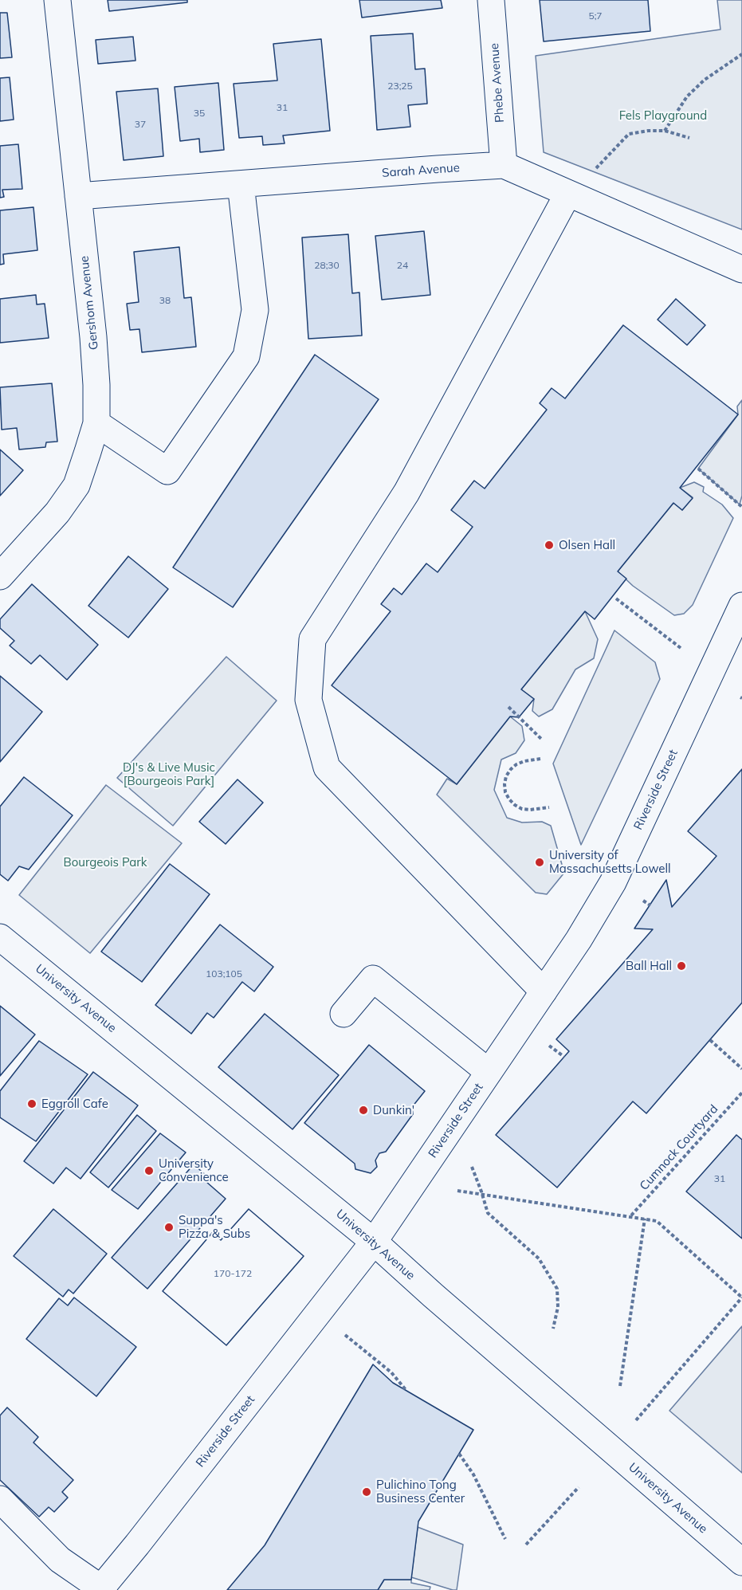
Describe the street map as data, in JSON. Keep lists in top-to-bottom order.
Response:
{
  "streets": {
    "main road": [
      "Phebe Avenue",
      "Sarah Avenue",
      "Gershom Avenue",
      "Riverside Street",
      "University Avenue"
    ],
    "path": ["Cumnock Courtyard"]
  },
  "crossings": [
    ["Phebe Avenue", "Sarah Avenue"],
    ["Sarah Avenue", "Gershom Avenue"],
    ["Riverside Street", "University Avenue"]
  ],
  "parks": ["Fels Playground", "DJ's & Live Music [Bourgeois Park]", "Bourgeois Park"],
  "places": [
    "Olsen Hall",
    "University of Massachusetts Lowell",
    "Ball Hall",
    "Eggroll Cafe",
    "Dunkin'",
    "University Convenience",
    "Suppa's Pizza & Subs",
    "Pulichino Tong Business Center"
  ],
  "house_numbers": [
    "5;7",
    "23;25",
    "31",
    "35",
    "37",
    "28;30",
    "24",
    "38",
    "103;105",
    "31",
    "170-172"
  ]
}
